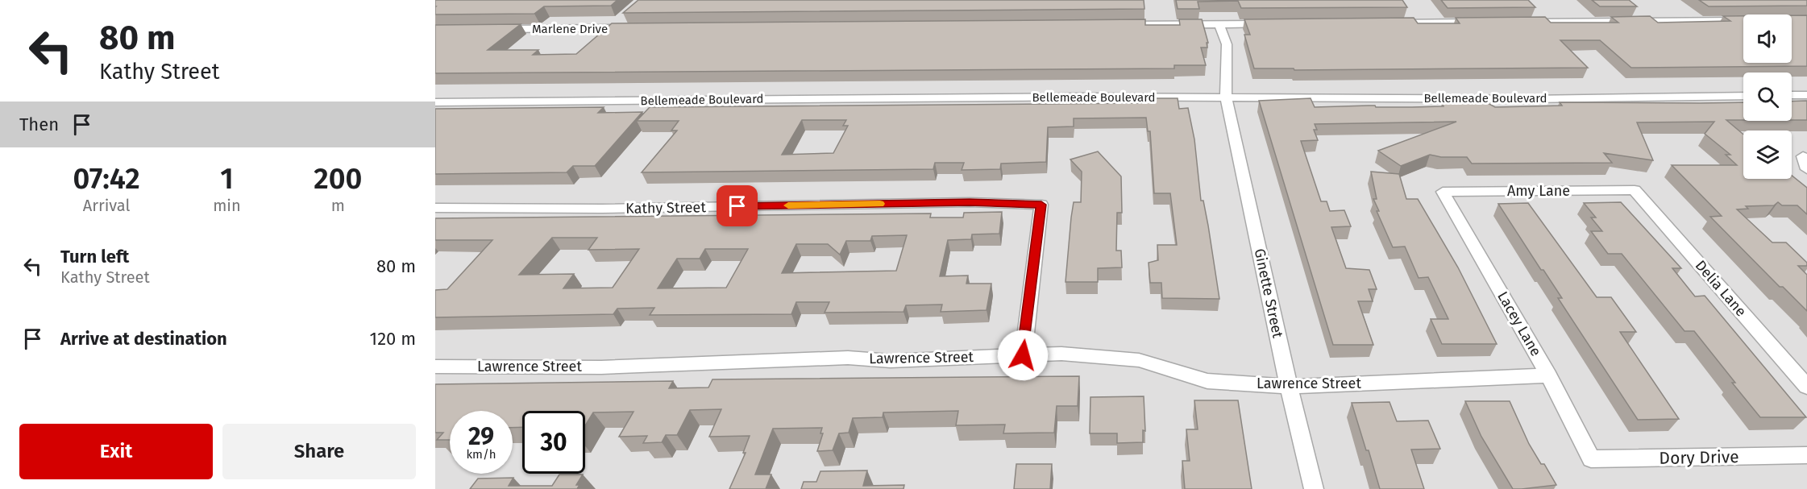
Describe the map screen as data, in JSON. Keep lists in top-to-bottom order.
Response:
{
  "streets": {
    "street": [
      "Marlene Drive",
      "Bellemeade Boulevard",
      "Amy Lane",
      "Kathy Street",
      "Delia Lane",
      "Ginette Street",
      "Lacey Lane",
      "Lawrence Street",
      "Dory Drive"
    ]
  },
  "crossings": [
    ["Bellemeade Boulevard", "Ginette Street"],
    ["Amy Lane", "Delia Lane"],
    ["Amy Lane", "Lacey Lane"],
    ["Kathy Street", "Lawrence Street"],
    ["Ginette Street", "Lawrence Street"],
    ["Lacey Lane", "Lawrence Street"],
    ["Lacey Lane", "Dory Drive"]
  ],
  "page": {
    "turn": ["80 m", "Kathy Street"],
    "then": "Then",
    "eta": [
      "07:42",
      "Arrival",
      "1",
      "min",
      "200",
      "m"
    ],
    "list": [
      {
        "name": "Turn left",
        "note": "Kathy Street",
        "value": "80 m"
      },
      {
        "name": "Arrive at destination",
        "value": "120 m"
      }
    ],
    "speed": "29 km/h",
    "limit": "30",
    "buttons": ["Exit", "Share"]
  }
}
